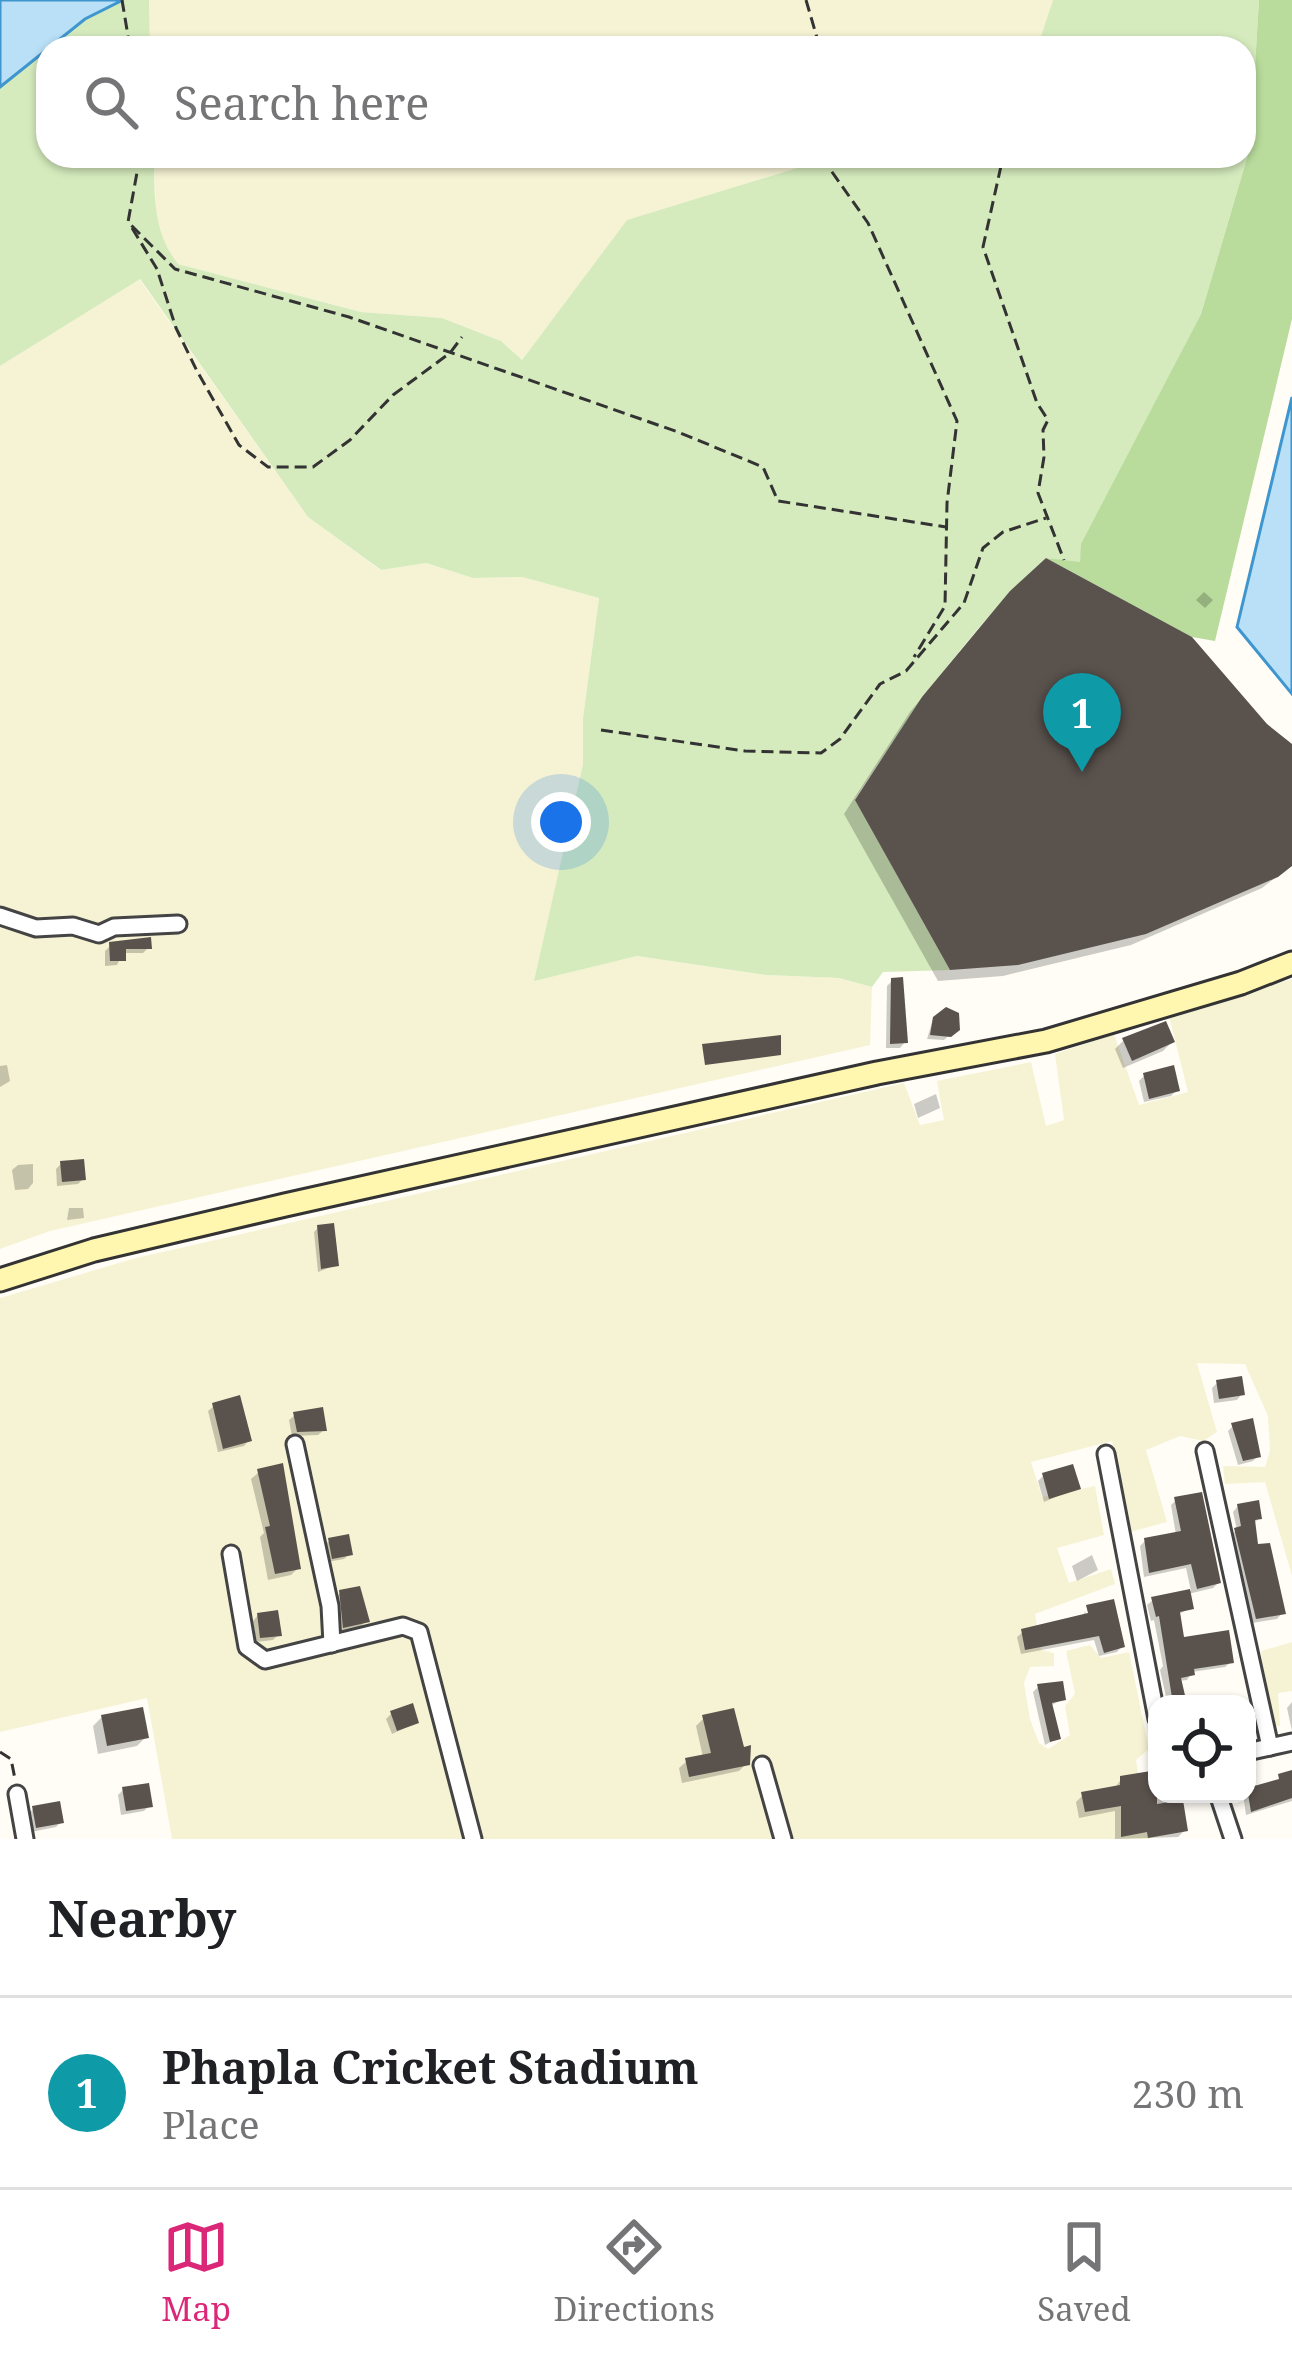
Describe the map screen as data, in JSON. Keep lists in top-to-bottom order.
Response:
{
  "page": {
    "search": "Search here",
    "pins": "1",
    "heading": "Nearby",
    "list": [
      {
        "mark": "1",
        "name": "Phapla Cricket Stadium",
        "note": "Place",
        "value": "230 m"
      }
    ],
    "nav": ["Map", "Directions", "Saved"]
  }
}
